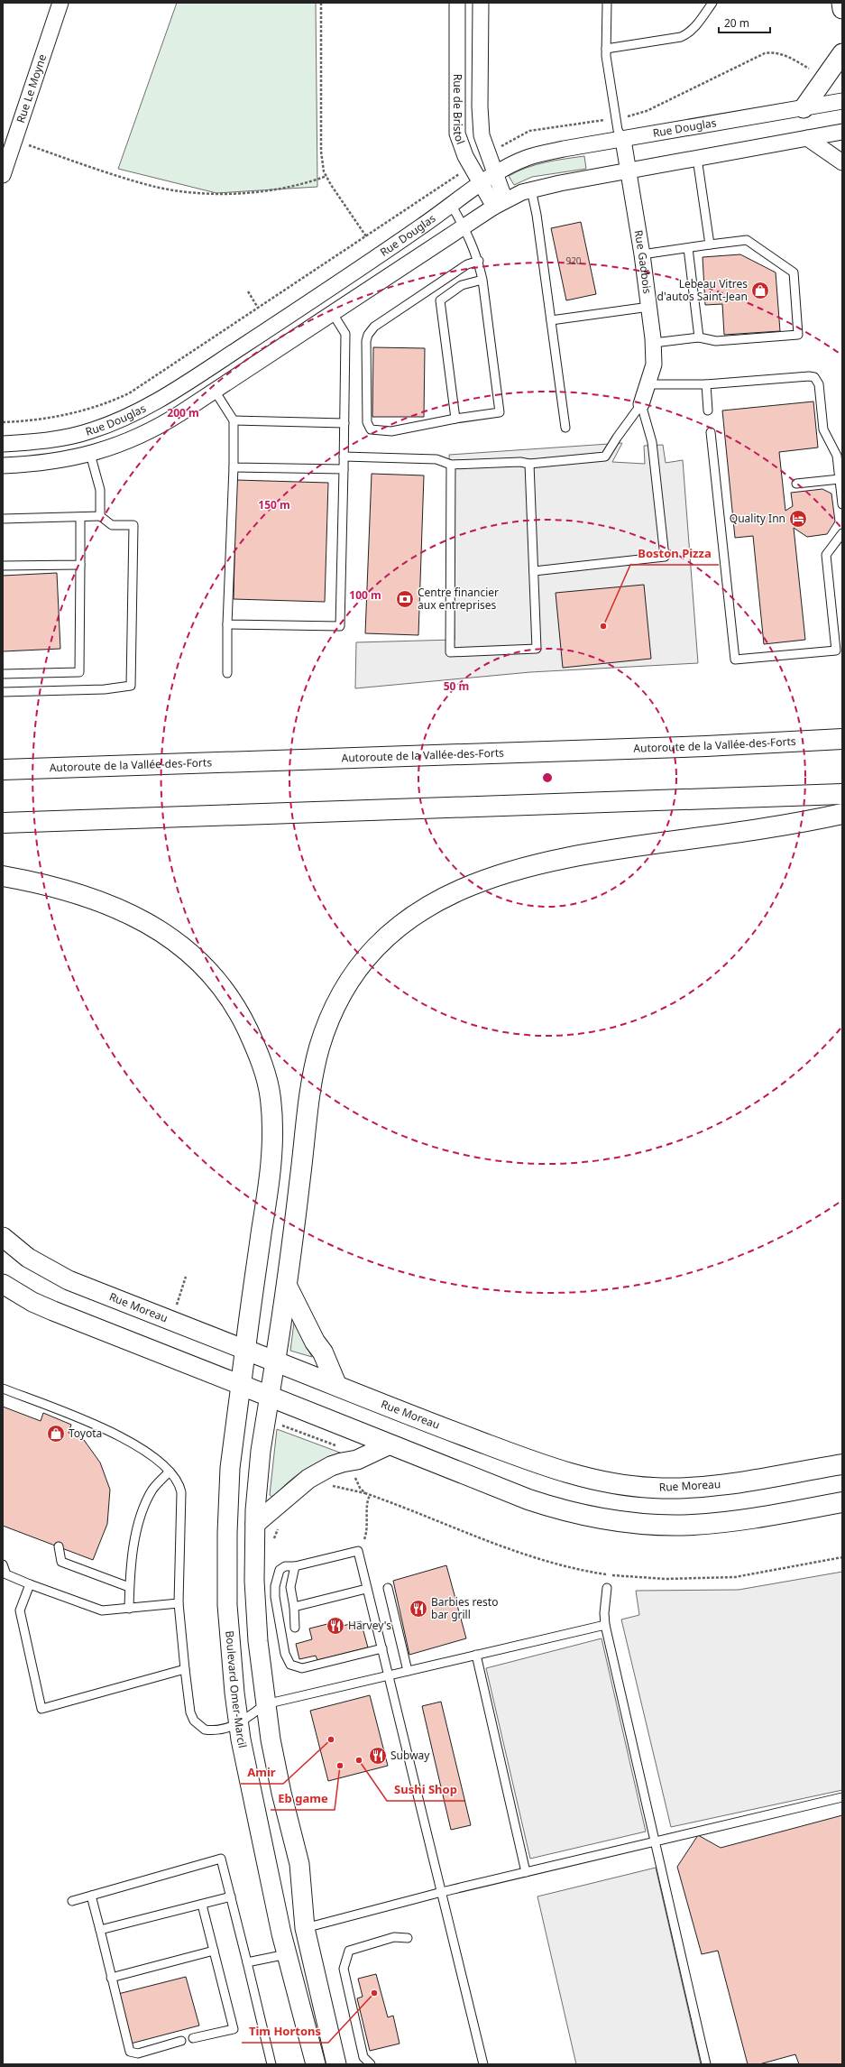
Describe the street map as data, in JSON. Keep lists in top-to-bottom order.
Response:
{
  "streets": {
    "main road": ["Autoroute de la Vallée-des-Forts", "Rue Moreau", "Boulevard Omer-Marcil"],
    "street": [
      "Rue Le Moyne",
      "Rue de Bristol",
      "Rue Douglas",
      "Rue Gadbois"
    ]
  },
  "crossings": [
    ["Rue de Bristol", "Rue Douglas"],
    ["Rue Douglas", "Rue Gadbois"],
    ["Rue Moreau", "Boulevard Omer-Marcil"]
  ],
  "places": {
    "shop": ["Lebeau Vitres d'autos Saint-Jean", "Toyota"],
    "hotel": ["Quality Inn"],
    "bank": ["Centre financier aux entreprises"],
    "other": [
      "Boston Pizza",
      "Amir",
      "Sushi Shop",
      "Eb game",
      "Tim Hortons"
    ],
    "restaurant": ["Barbies resto bar grill", "Harvey's", "Subway"]
  },
  "house_numbers": ["920"],
  "scale_bar": "20 m",
  "rings": [
    "200 m",
    "150 m",
    "100 m",
    "50 m"
  ]
}
